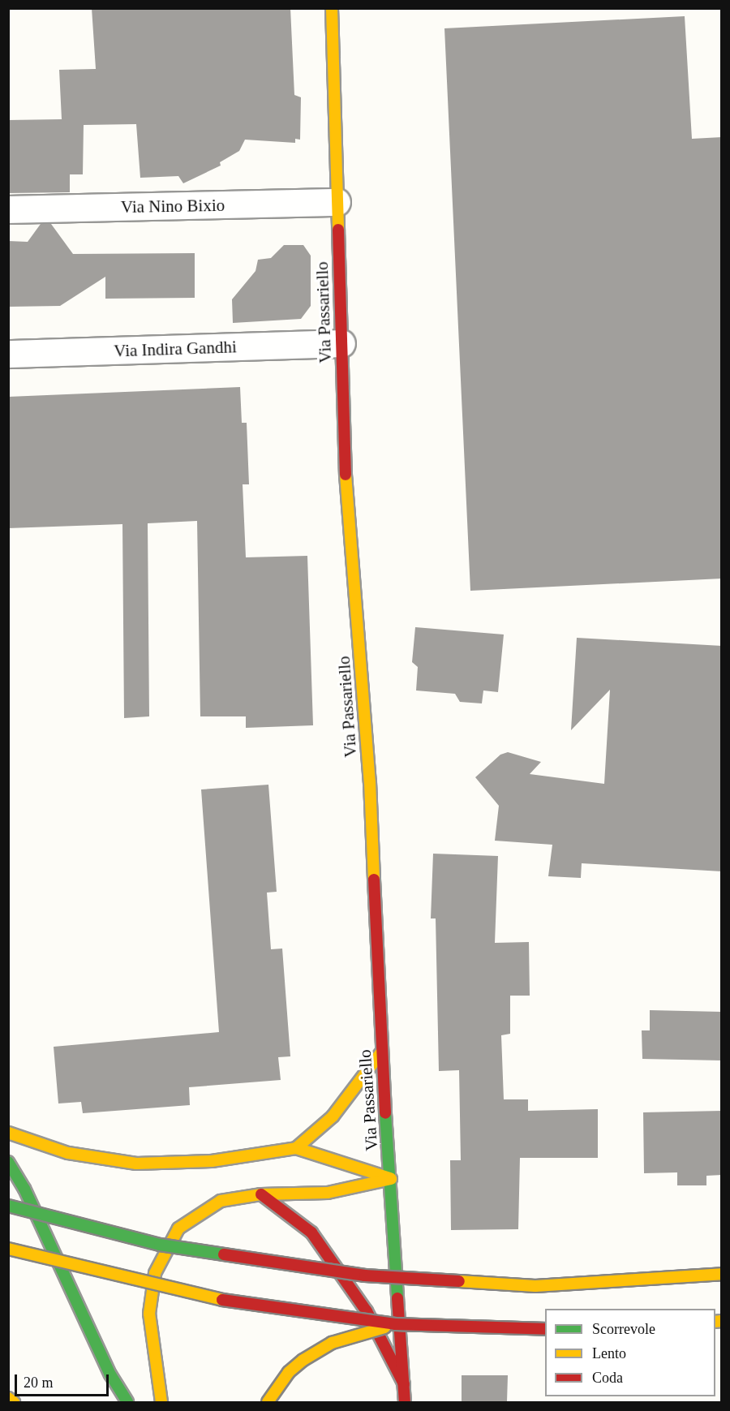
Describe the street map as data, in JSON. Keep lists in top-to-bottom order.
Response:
{
  "streets": {
    "main road": ["Via Passariello"],
    "street": ["Via Nino Bixio", "Via Indira Gandhi"]
  },
  "crossings": [
    ["Via Nino Bixio", "Via Passariello"],
    ["Via Passariello", "Via Indira Gandhi"]
  ],
  "legend": ["Scorrevole", "Lento", "Coda"],
  "scale_bar": "20 m"
}
